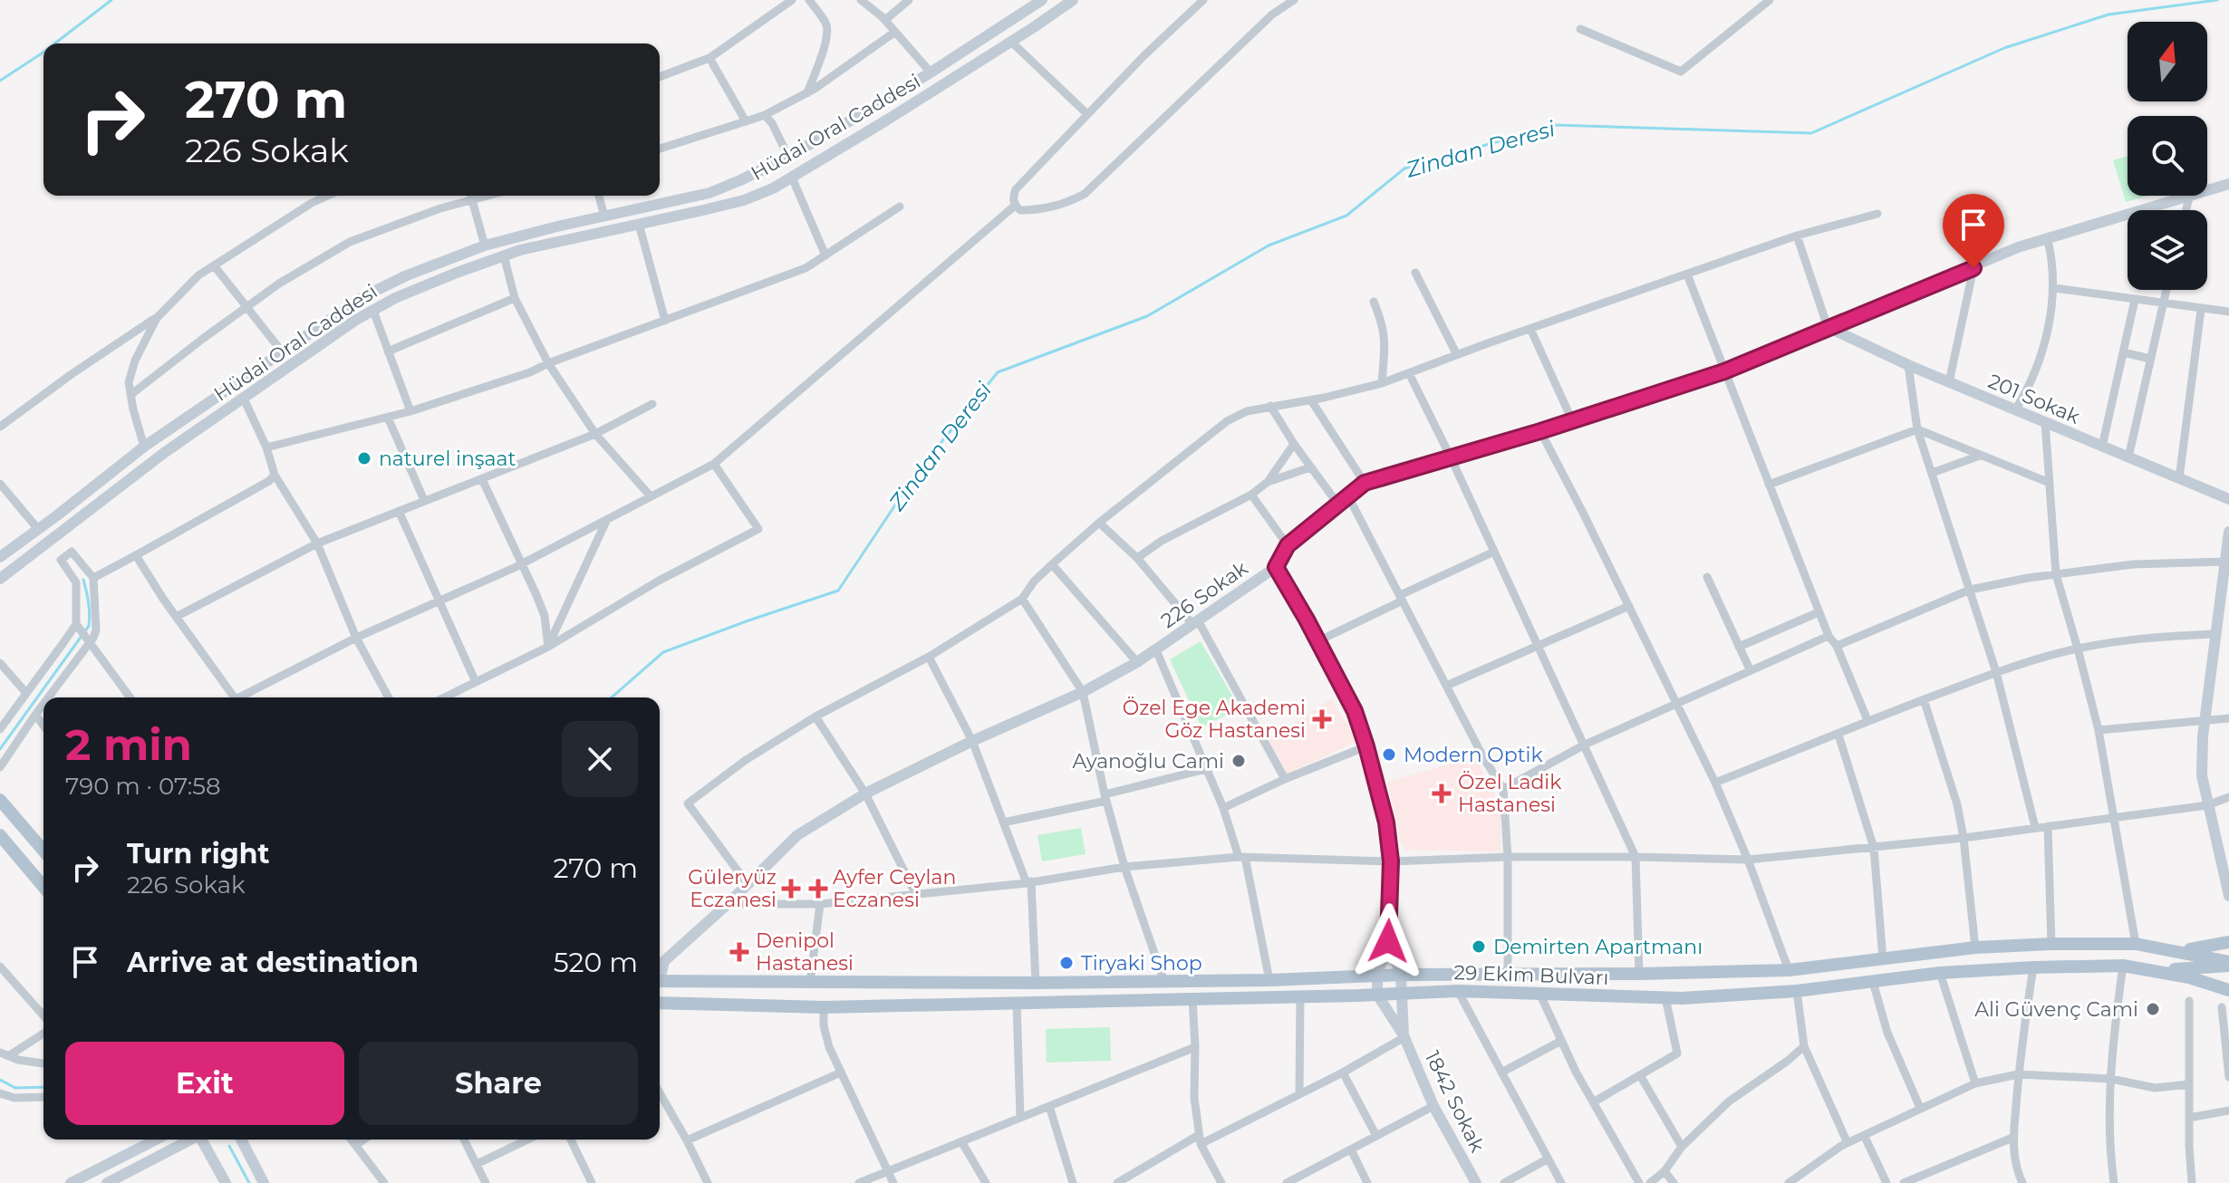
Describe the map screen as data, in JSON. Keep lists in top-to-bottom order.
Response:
{
  "streets": {
    "main road": ["29 Ekim Bulvarı"],
    "street": [
      "Hüdai Oral Caddesi",
      "201 Sokak",
      "226 Sokak",
      "1842 Sokak"
    ]
  },
  "crossings": [
    ["201 Sokak", "226 Sokak"]
  ],
  "water": ["Zindan Deresi"],
  "places": {
    "other": [
      "naturel inşaat",
      "Modern Optik",
      "Ayanoğlu Cami",
      "Demirten Apartmanı",
      "Tiryaki Shop",
      "Ali Güvenç Cami"
    ],
    "health": [
      "Özel Ege Akademi Göz Hastanesi",
      "Özel Ladik Hastanesi",
      "Güleryüz Eczanesi",
      "Ayfer Ceylan Eczanesi",
      "Denipol Hastanesi"
    ]
  },
  "north": "top",
  "page": {
    "turn": ["270 m", "226 Sokak"],
    "heading": ["2 min", "790 m · 07:58"],
    "list": [
      {
        "name": "Turn right",
        "note": "226 Sokak",
        "value": "270 m"
      },
      {
        "name": "Arrive at destination",
        "value": "520 m"
      }
    ],
    "buttons": ["Exit", "Share"]
  }
}
